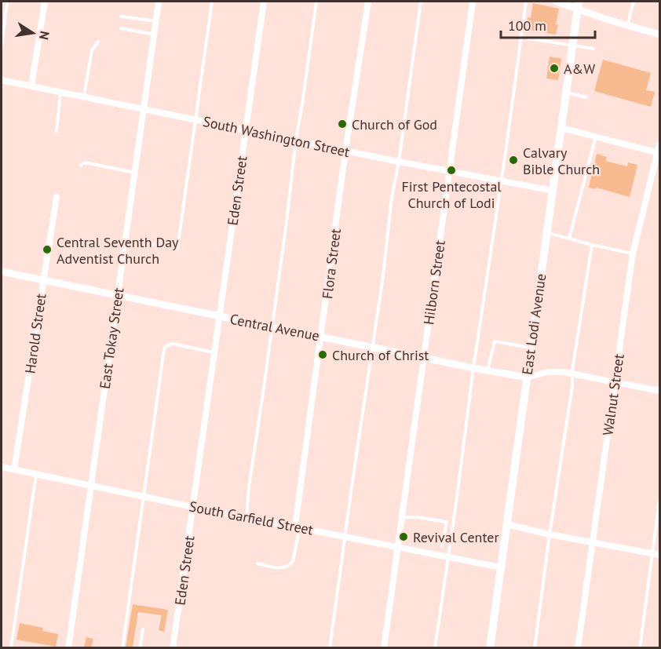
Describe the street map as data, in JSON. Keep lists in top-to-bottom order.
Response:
{
  "streets": {
    "main road": ["East Lodi Avenue"],
    "street": [
      "South Washington Street",
      "Eden Street",
      "Flora Street",
      "Hilborn Street",
      "Central Avenue",
      "Harold Street",
      "East Tokay Street",
      "Walnut Street",
      "South Garfield Street"
    ]
  },
  "crossings": [
    ["South Washington Street", "Eden Street"],
    ["South Washington Street", "Flora Street"],
    ["South Washington Street", "Hilborn Street"],
    ["South Washington Street", "East Lodi Avenue"],
    ["South Washington Street", "East Tokay Street"],
    ["Eden Street", "Central Avenue"],
    ["Eden Street", "South Garfield Street"],
    ["Flora Street", "Central Avenue"],
    ["Flora Street", "South Garfield Street"],
    ["Hilborn Street", "Central Avenue"],
    ["Hilborn Street", "South Garfield Street"],
    ["East Lodi Avenue", "Central Avenue"],
    ["East Lodi Avenue", "South Garfield Street"],
    ["Central Avenue", "Harold Street"],
    ["Central Avenue", "East Tokay Street"],
    ["Central Avenue", "Walnut Street"],
    ["Harold Street", "South Garfield Street"],
    ["East Tokay Street", "South Garfield Street"]
  ],
  "places": [
    "A&W",
    "Church of God",
    "Calvary Bible Church",
    "First Pentecostal Church of Lodi",
    "Central Seventh Day Adventist Church",
    "Church of Christ",
    "Revival Center"
  ],
  "scale_bar": "100 m",
  "north": "right"
}
